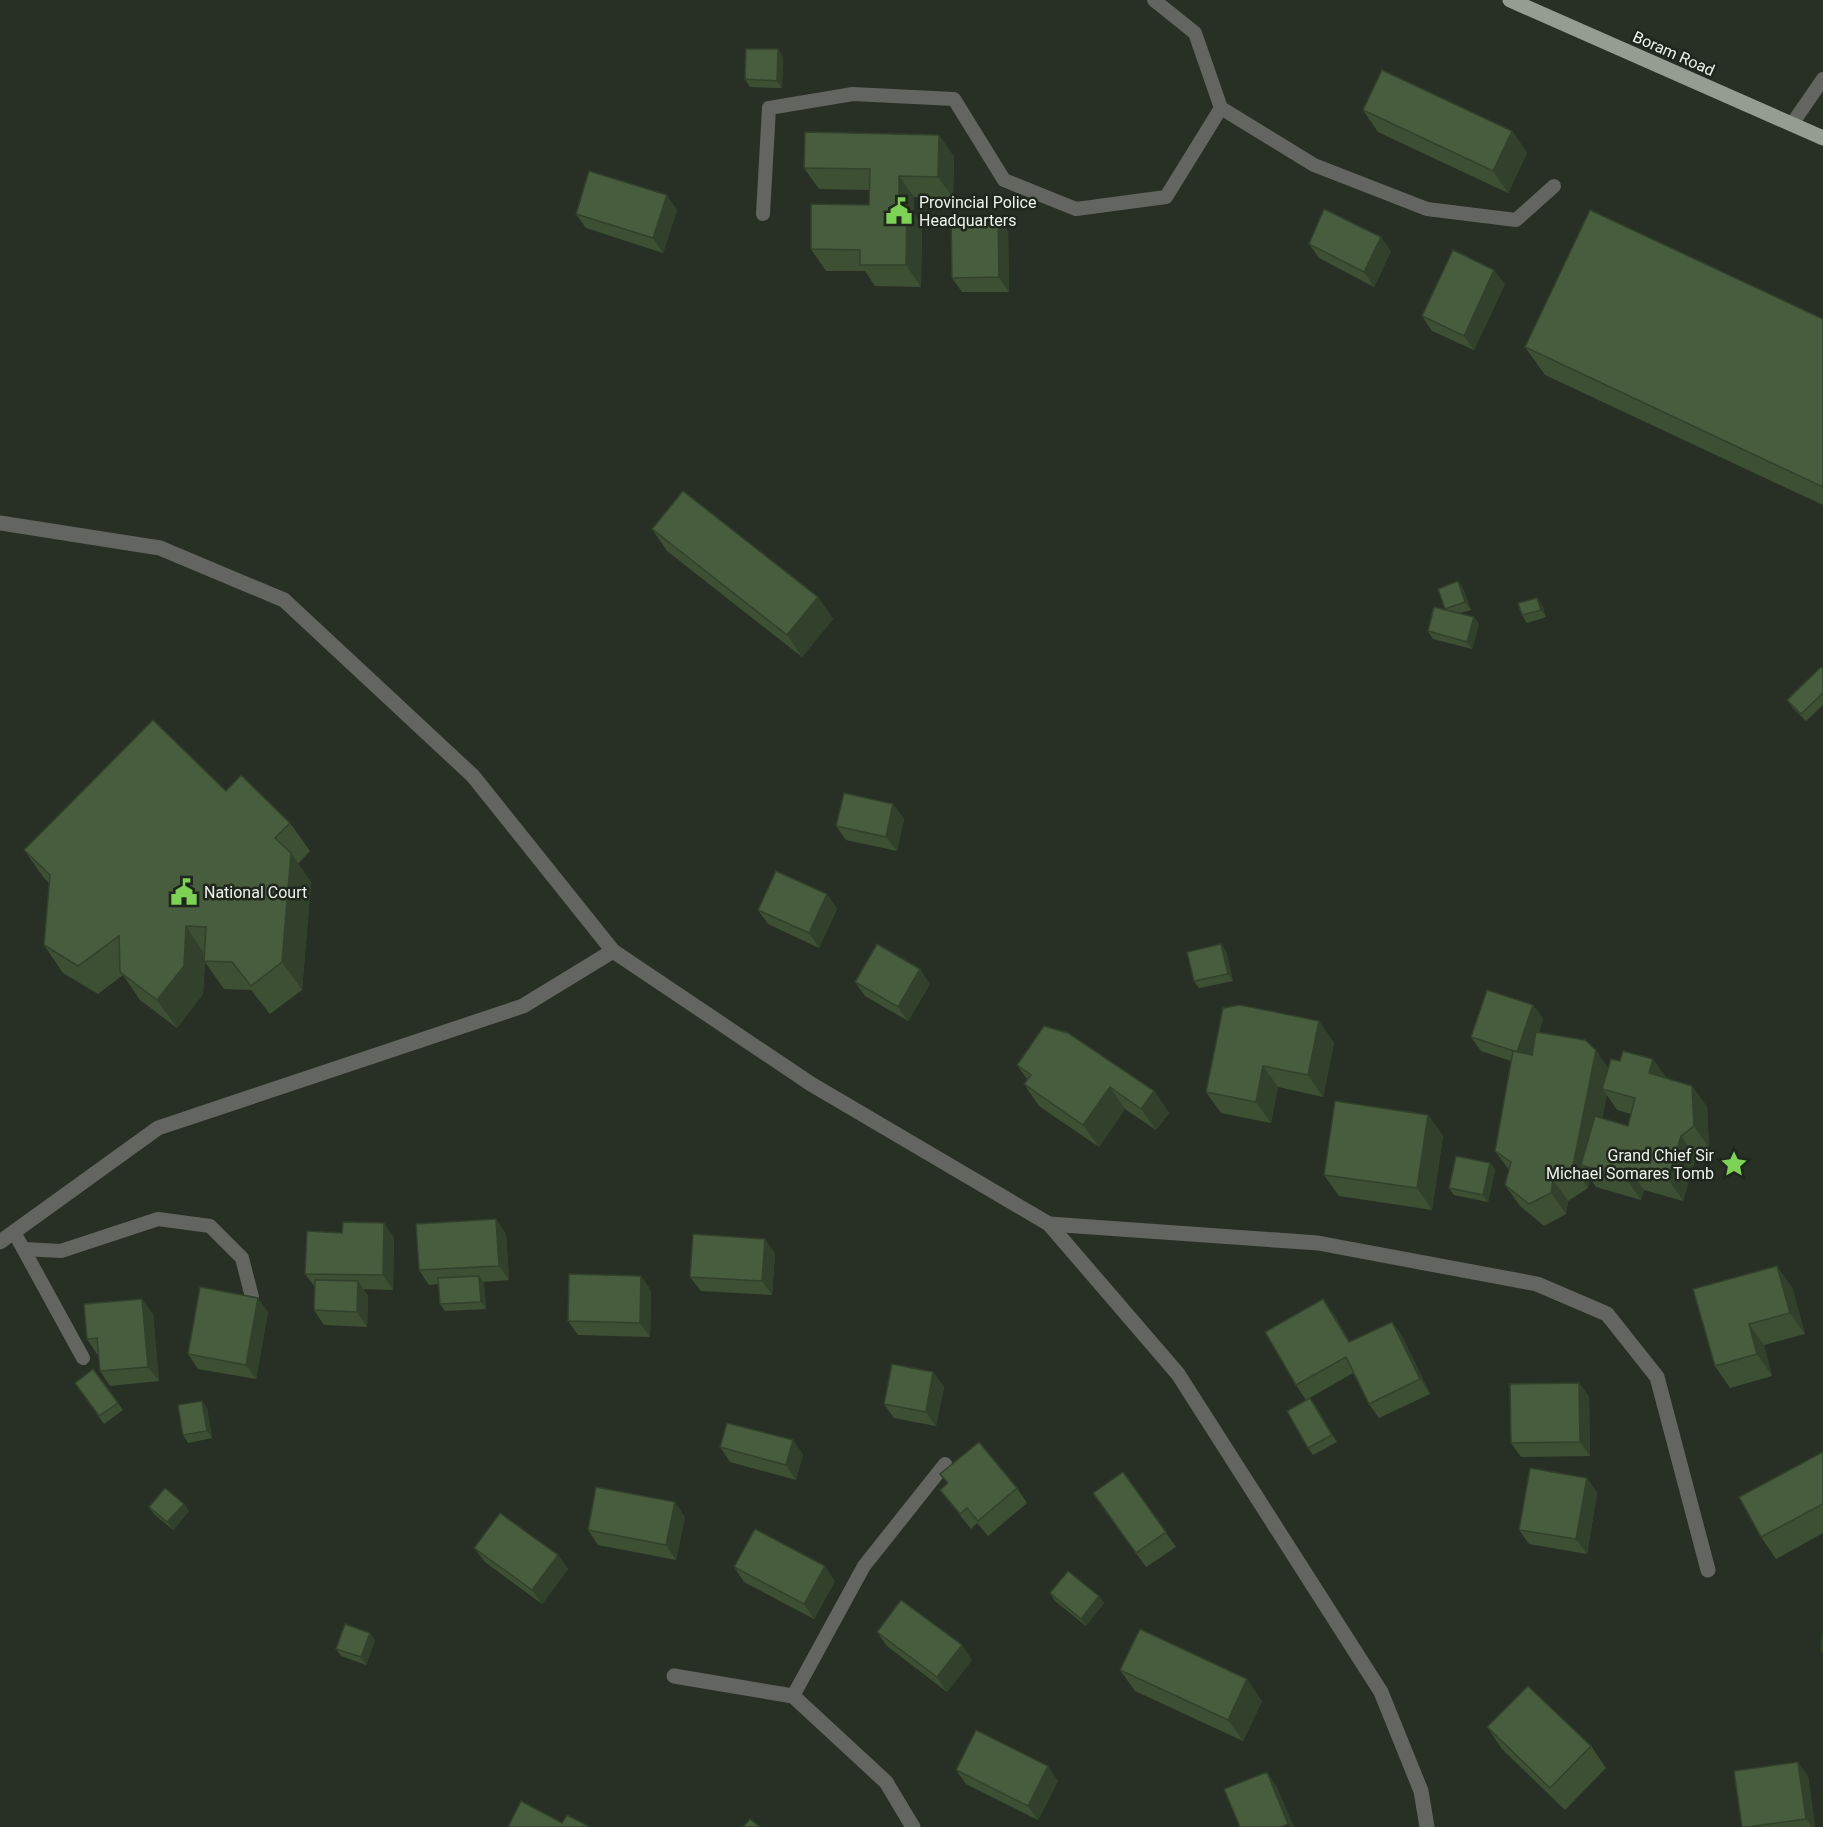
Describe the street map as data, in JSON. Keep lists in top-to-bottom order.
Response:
{
  "streets": {
    "main road": ["Boram Road"]
  },
  "places": {
    "public building": ["Provincial Police Headquarters", "National Court"],
    "place": ["Grand Chief Sir Michael Somares Tomb"]
  }
}
